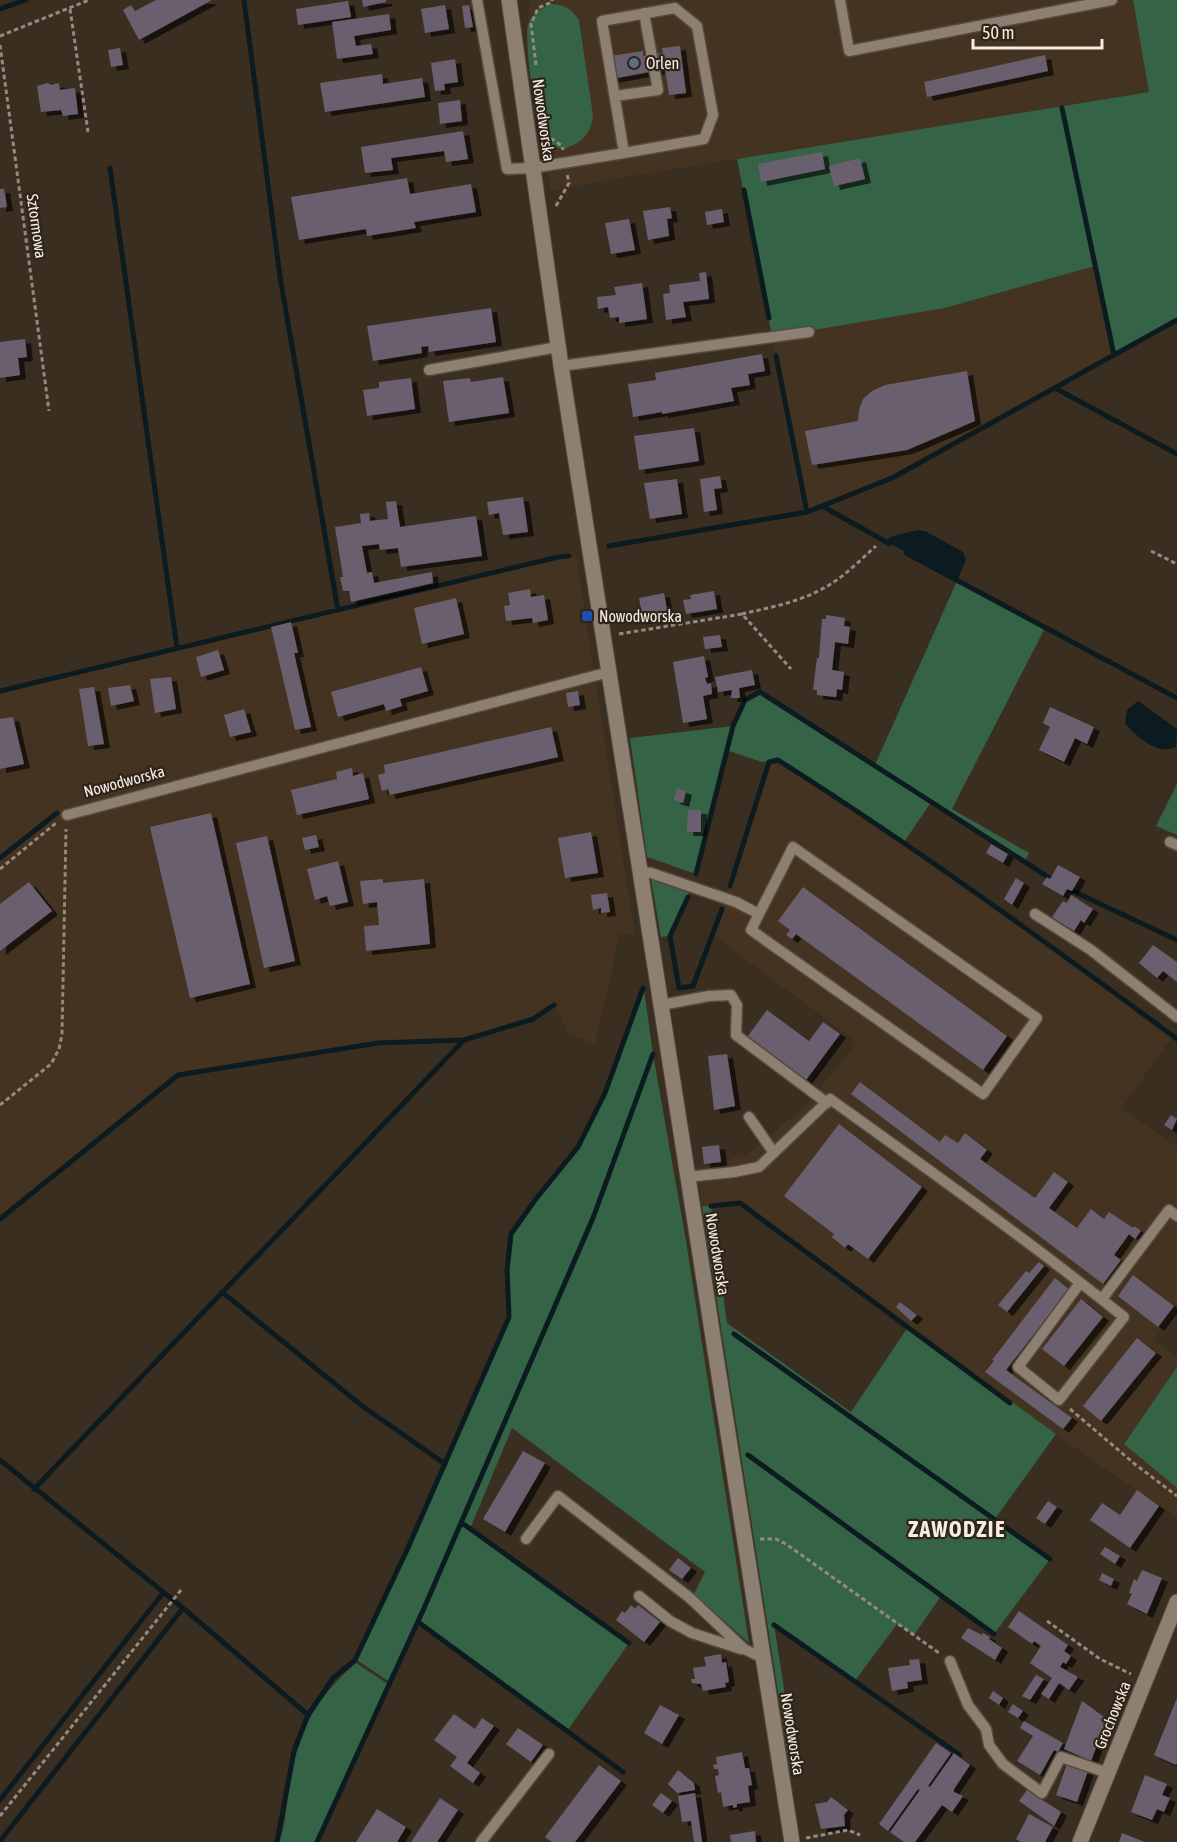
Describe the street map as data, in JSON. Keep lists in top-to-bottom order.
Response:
{
  "streets": {
    "street": ["Nowodworska", "Grochowska"],
    "path": ["Sztormowa"]
  },
  "districts": ["ZAWODZIE"],
  "places": {
    "other": ["Orlen"],
    "transit": ["Nowodworska"]
  },
  "scale_bar": "50 m"
}
